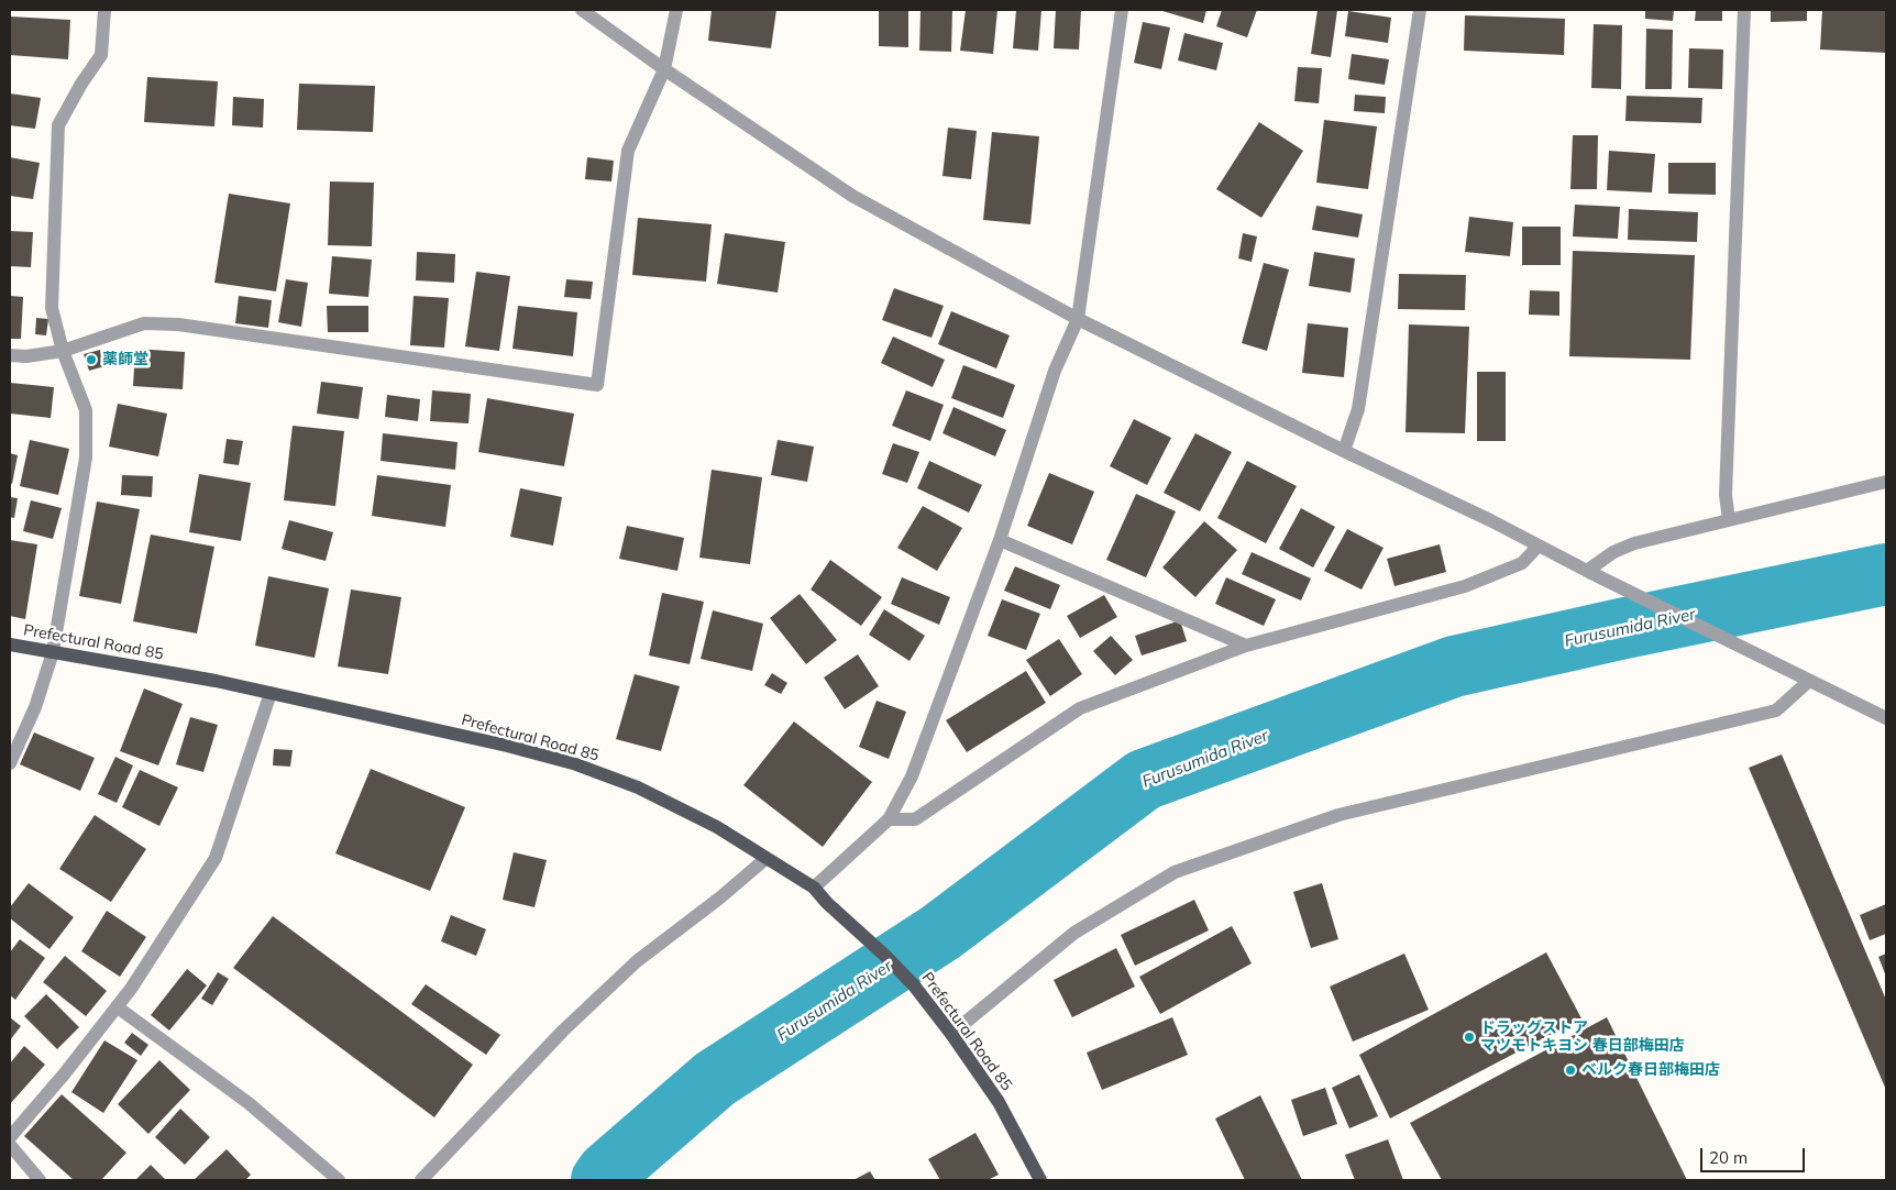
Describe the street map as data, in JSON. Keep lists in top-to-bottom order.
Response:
{
  "streets": {
    "main road": ["Prefectural Road 85"]
  },
  "water": ["Furusumida River"],
  "places": ["薬師堂", "ドラッグストア マツモトキヨシ 春日部梅田店", "ベルク春日部梅田店"],
  "scale_bar": "20 m"
}
